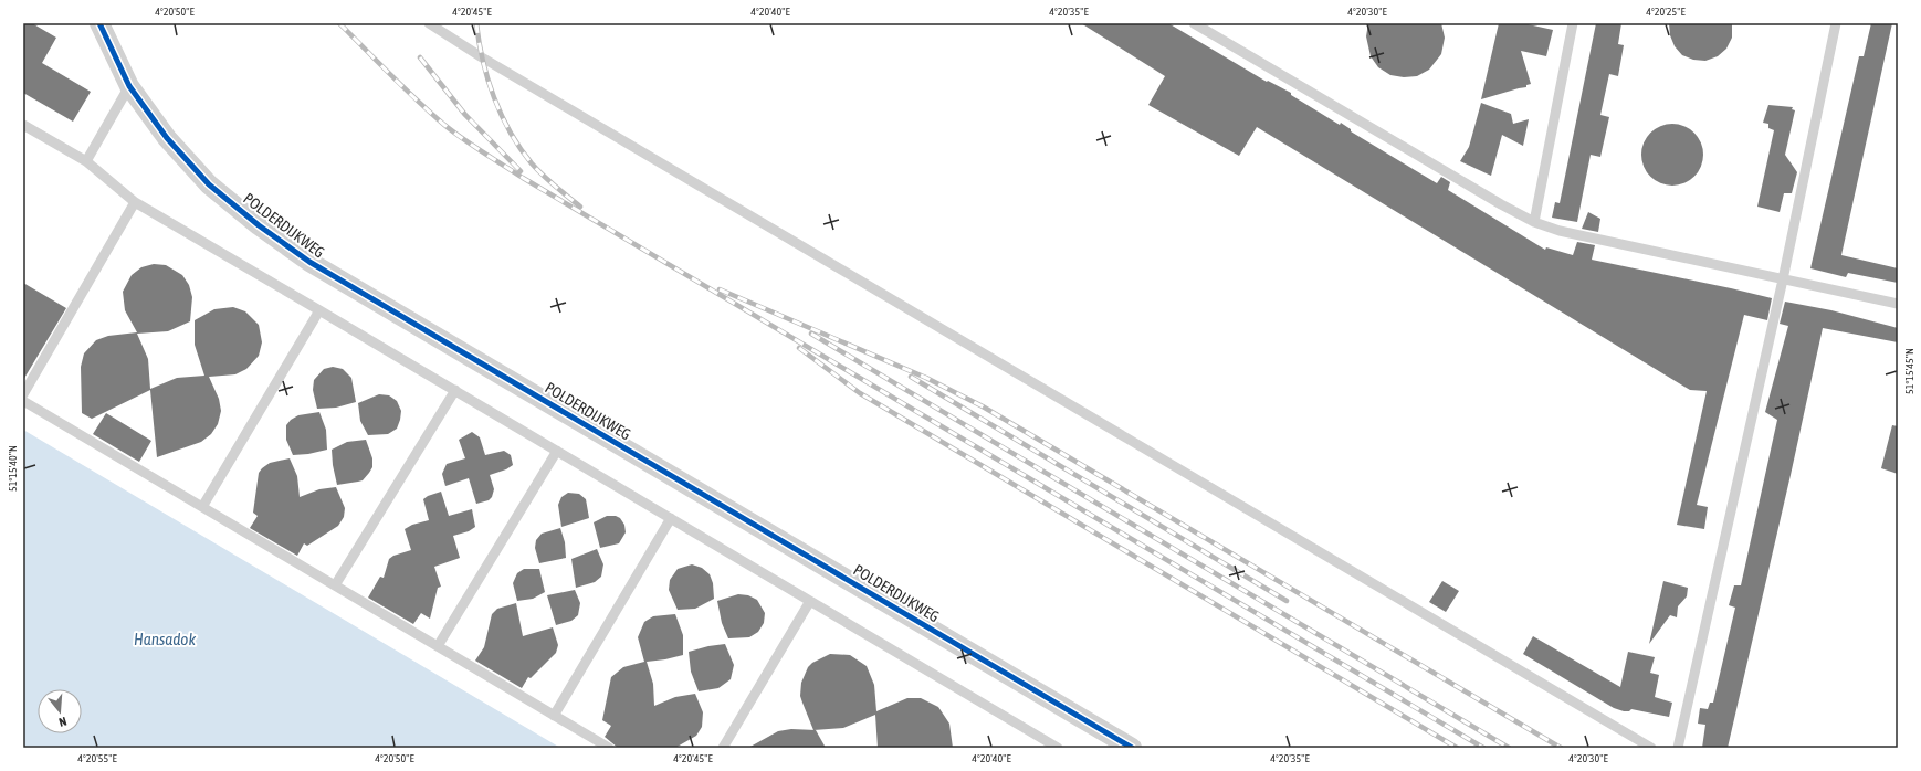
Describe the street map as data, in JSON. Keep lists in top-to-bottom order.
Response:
{
  "streets": {
    "street": ["POLDERDIJKWEG"]
  },
  "water": ["Hansadok"],
  "north": "bottom",
  "coordinates": [
    "4°20'50\"E",
    "4°20'45\"E",
    "4°20'40\"E",
    "4°20'35\"E",
    "4°20'30\"E",
    "4°20'25\"E",
    "51°15'45\"N",
    "51°15'40\"N",
    "4°20'55\"E"
  ]
}
